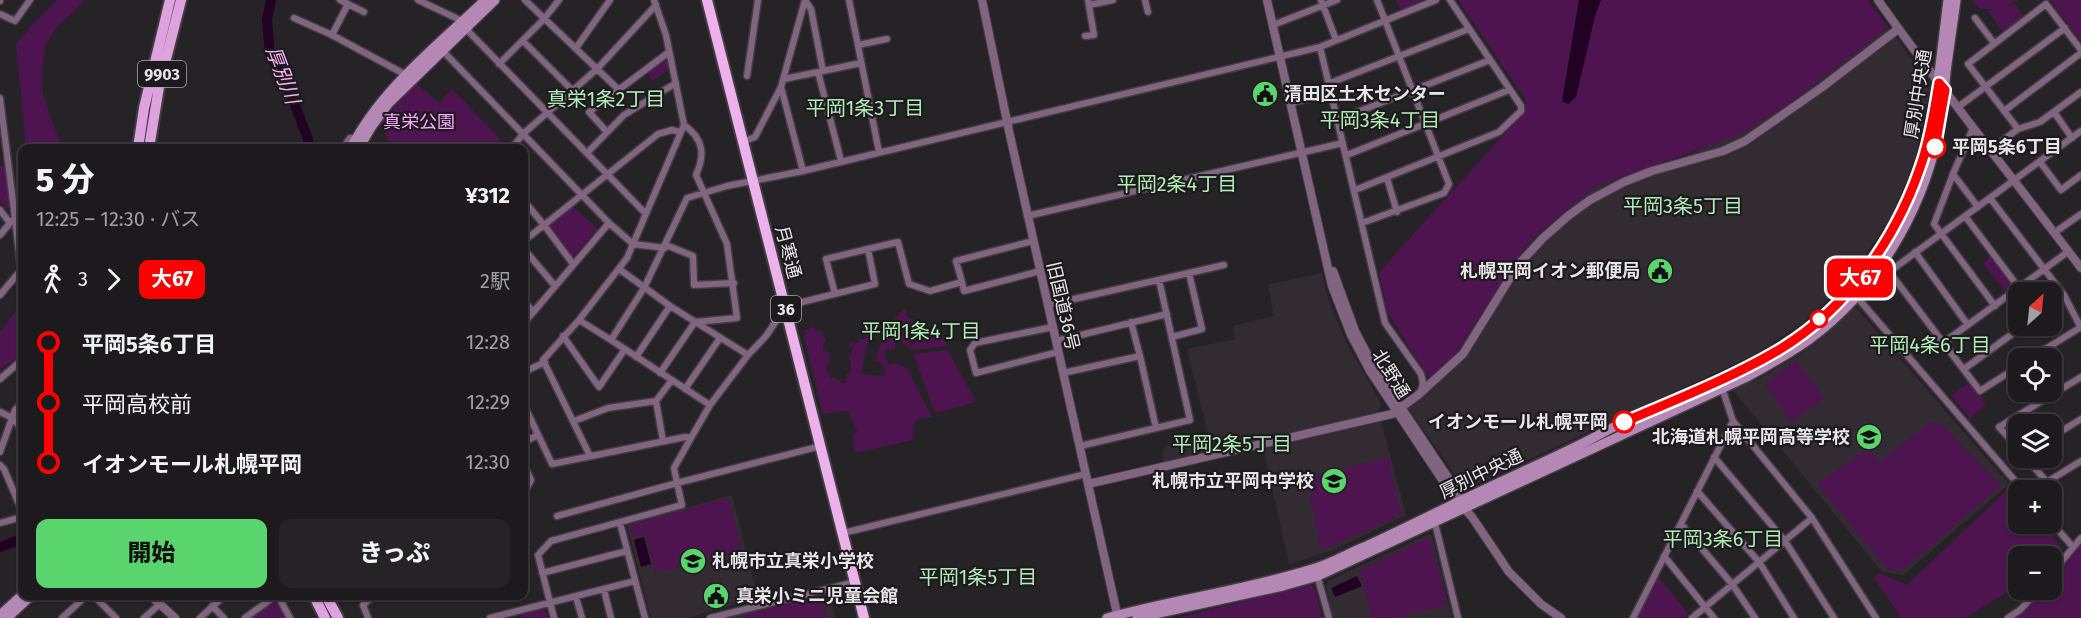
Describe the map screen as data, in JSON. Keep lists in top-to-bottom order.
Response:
{
  "streets": {
    "highway": ["月寒通", "36"],
    "main road": ["9903", "厚別中央通"],
    "street": ["旧国道36号", "北野通"]
  },
  "crossings": [
    ["厚別中央通", "旧国道36号"],
    ["厚別中央通", "北野通"]
  ],
  "districts": [
    "真栄1条2丁目",
    "平岡1条3丁目",
    "平岡3条4丁目",
    "平岡2条4丁目",
    "平岡3条5丁目",
    "平岡1条4丁目",
    "平岡4条6丁目",
    "平岡2条5丁目",
    "平岡3条6丁目",
    "平岡1条5丁目"
  ],
  "water": ["厚別川"],
  "parks": ["真栄公園"],
  "places": {
    "public building": ["清田区土木センター", "札幌平岡イオン郵便局", "真栄小ミニ児童会館"],
    "other": ["平岡5条6丁目", "イオンモール札幌平岡"],
    "school or university": ["北海道札幌平岡高等学校", "札幌市立平岡中学校", "札幌市立真栄小学校"]
  },
  "lines": ["bus line 大67"],
  "north": "top right",
  "page": {
    "on_map": "大67",
    "heading": ["5 分", "12:25 – 12:30 · バス", "¥312"],
    "legs": ["3", "大67", "2駅"],
    "map_buttons": ["+", "−"],
    "list": [
      {
        "name": "平岡5条6丁目",
        "value": "12:28"
      },
      {
        "name": "平岡高校前",
        "value": "12:29"
      },
      {
        "name": "イオンモール札幌平岡",
        "value": "12:30"
      }
    ],
    "buttons": ["開始", "きっぷ"]
  }
}
